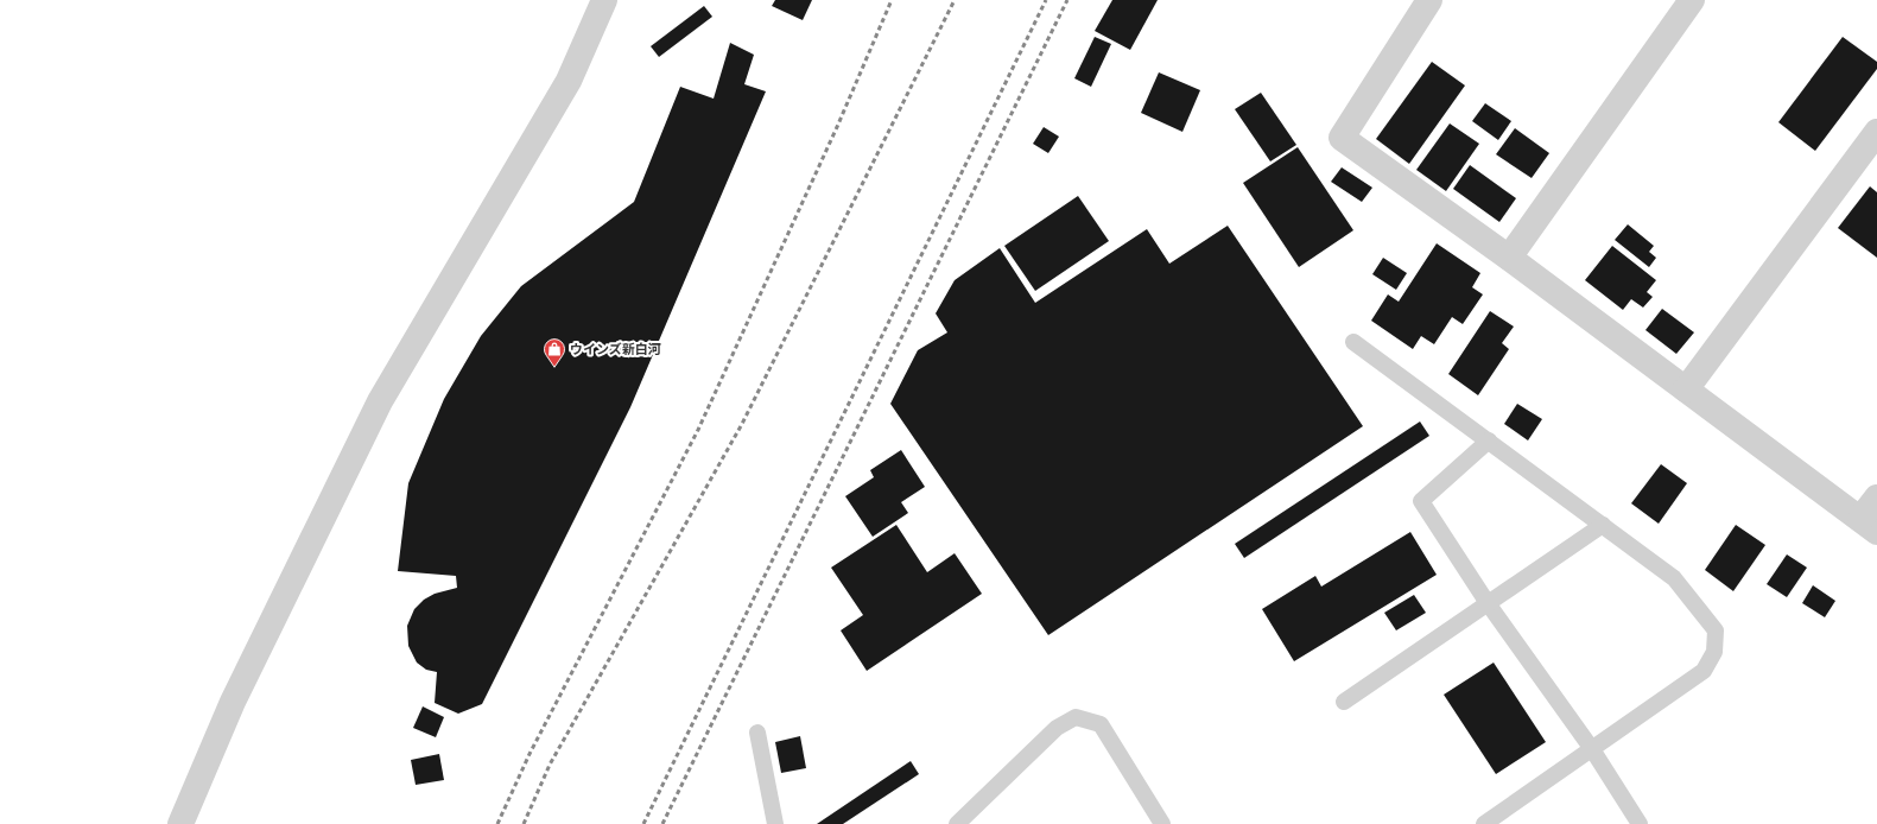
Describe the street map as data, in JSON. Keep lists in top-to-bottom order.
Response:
{
  "places": {
    "shop": ["ウインズ新白河"]
  }
}
